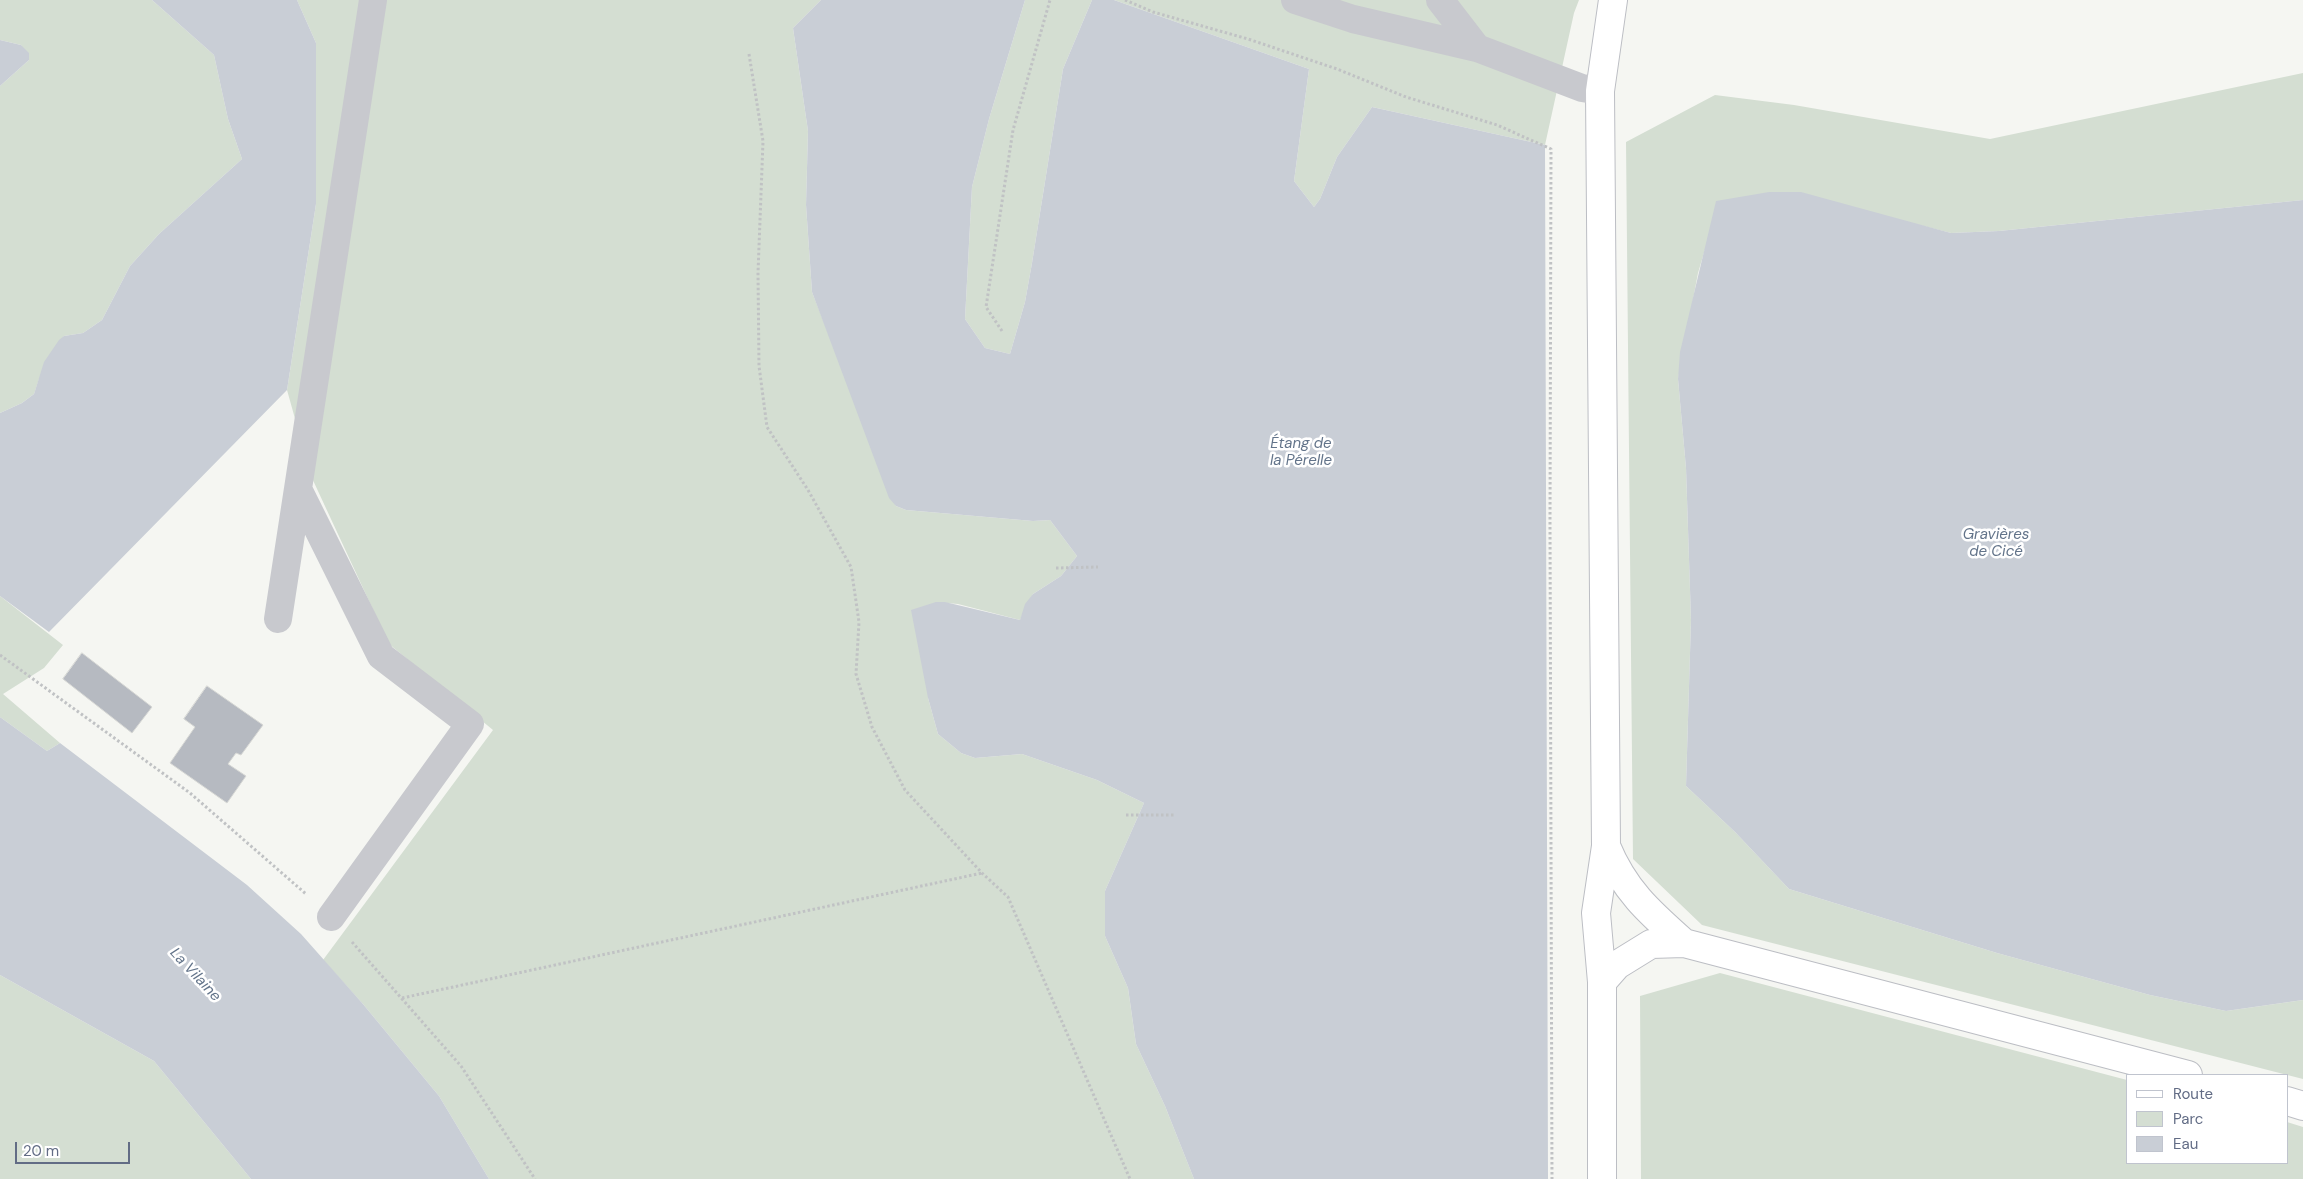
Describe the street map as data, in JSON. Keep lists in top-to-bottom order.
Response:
{
  "water": ["Étang de la Pérelle", "Gravières de Cicé", "La Vilaine"],
  "legend": ["Route", "Parc", "Eau"],
  "scale_bar": "20 m"
}
